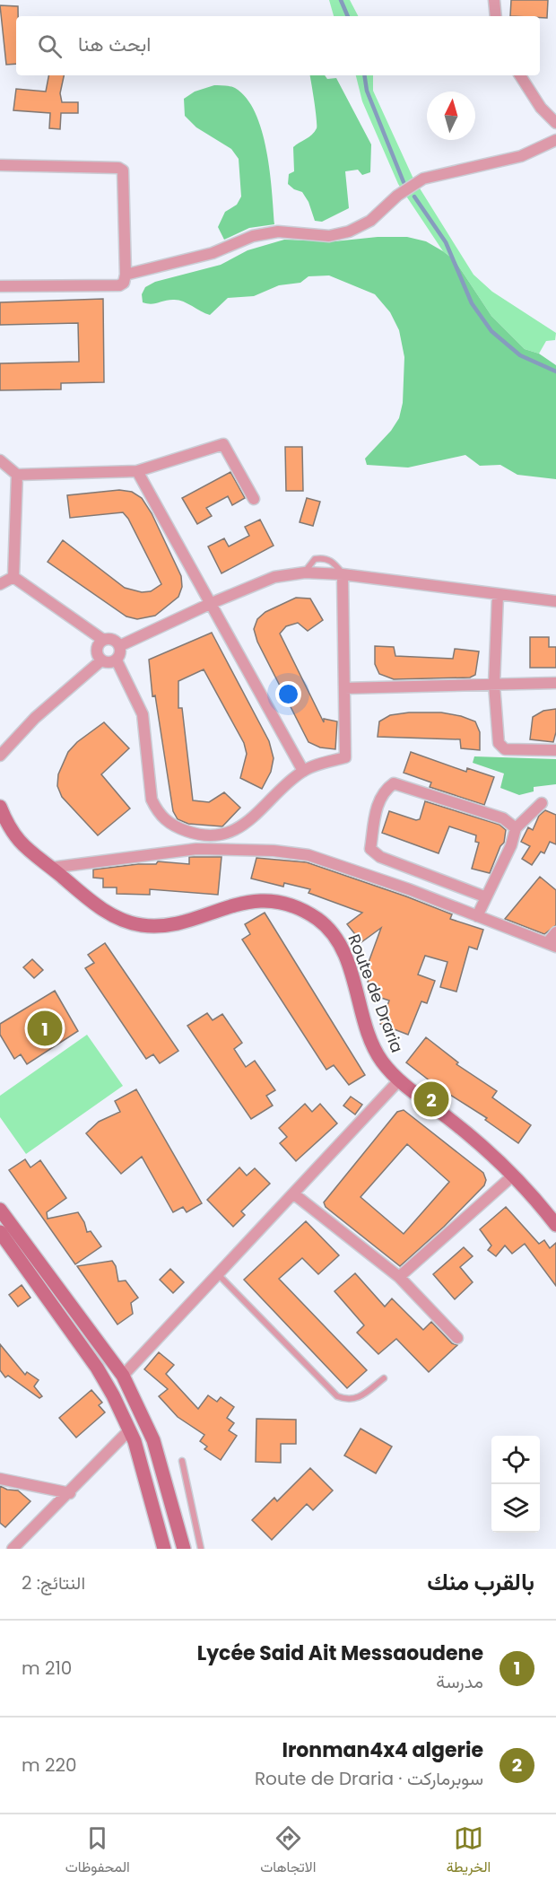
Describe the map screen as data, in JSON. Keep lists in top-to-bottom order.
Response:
{
  "streets": {
    "main road": ["Route de Draria"]
  },
  "north": "top",
  "page": {
    "search": "ابحث هنا",
    "pins": ["1", "2"],
    "heading": ["بالقرب منك", "النتائج: 2"],
    "list": [
      {
        "mark": "1",
        "name": "Lycée Said Ait Messaoudene",
        "note": "مدرسة",
        "value": "210 m"
      },
      {
        "mark": "2",
        "name": "Ironman4x4 algerie",
        "note": "سوبرماركت · Route de Draria",
        "value": "220 m"
      }
    ],
    "nav": ["الخريطة", "الاتجاهات", "المحفوظات"]
  }
}
